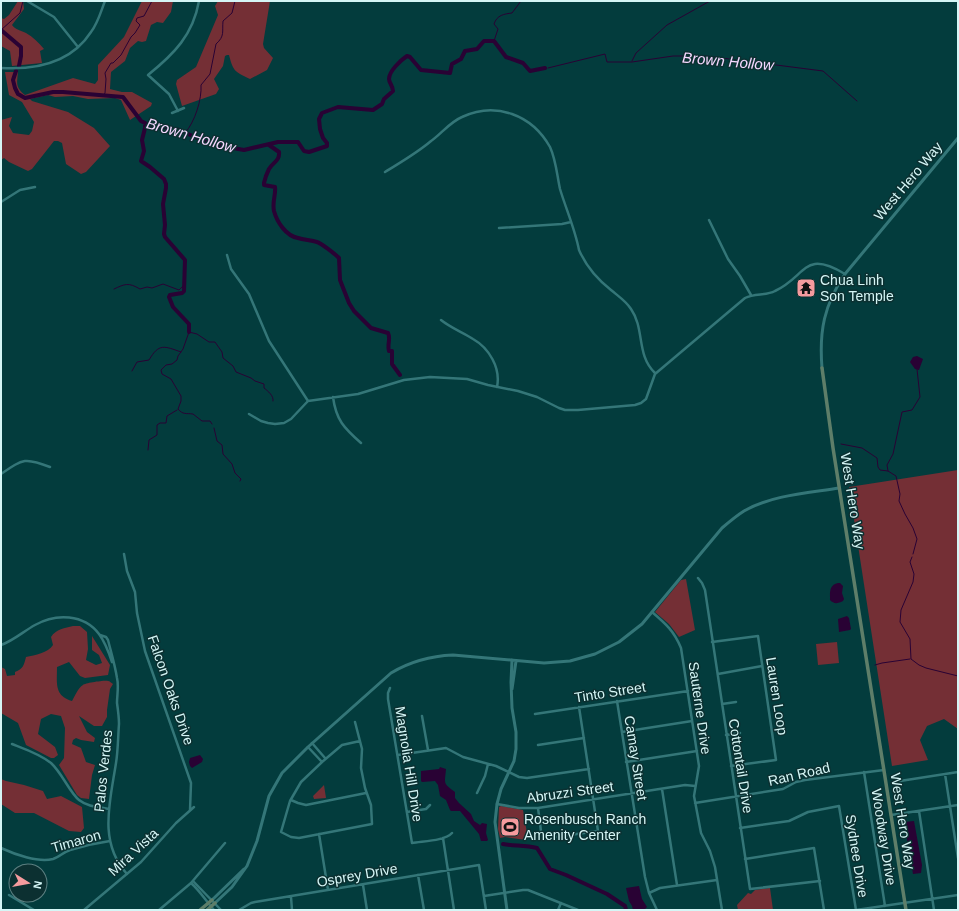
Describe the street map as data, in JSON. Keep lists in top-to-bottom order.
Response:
{
  "streets": {
    "main road": ["West Hero Way"],
    "street": [
      "Falcon Oaks Drive",
      "Tinto Street",
      "Lauren Loop",
      "Sauterne Drive",
      "Camay Street",
      "Magnolia Hill Drive",
      "Cottontail Drive",
      "Palos Verdes",
      "Ran Road",
      "Abruzzi Street",
      "Woodway Drive",
      "Timaron",
      "Mira Vista",
      "Sydnee Drive",
      "Osprey Drive"
    ]
  },
  "crossings": [
    ["West Hero Way", "Ran Road"],
    ["Falcon Oaks Drive", "Mira Vista"],
    ["Tinto Street", "Sauterne Drive"],
    ["Tinto Street", "Camay Street"],
    ["Lauren Loop", "Cottontail Drive"],
    ["Sauterne Drive", "Ran Road"],
    ["Sauterne Drive", "Abruzzi Street"],
    ["Camay Street", "Abruzzi Street"],
    ["Cottontail Drive", "Ran Road"],
    ["Cottontail Drive", "Sydnee Drive"],
    ["Palos Verdes", "Timaron"],
    ["Palos Verdes", "Mira Vista"],
    ["Ran Road", "Woodway Drive"]
  ],
  "water": ["Brown Hollow"],
  "places": {
    "temple": ["Chua Linh Son Temple"],
    "sports": ["Rosenbusch Ranch Amenity Center"]
  },
  "north": "right"
}
